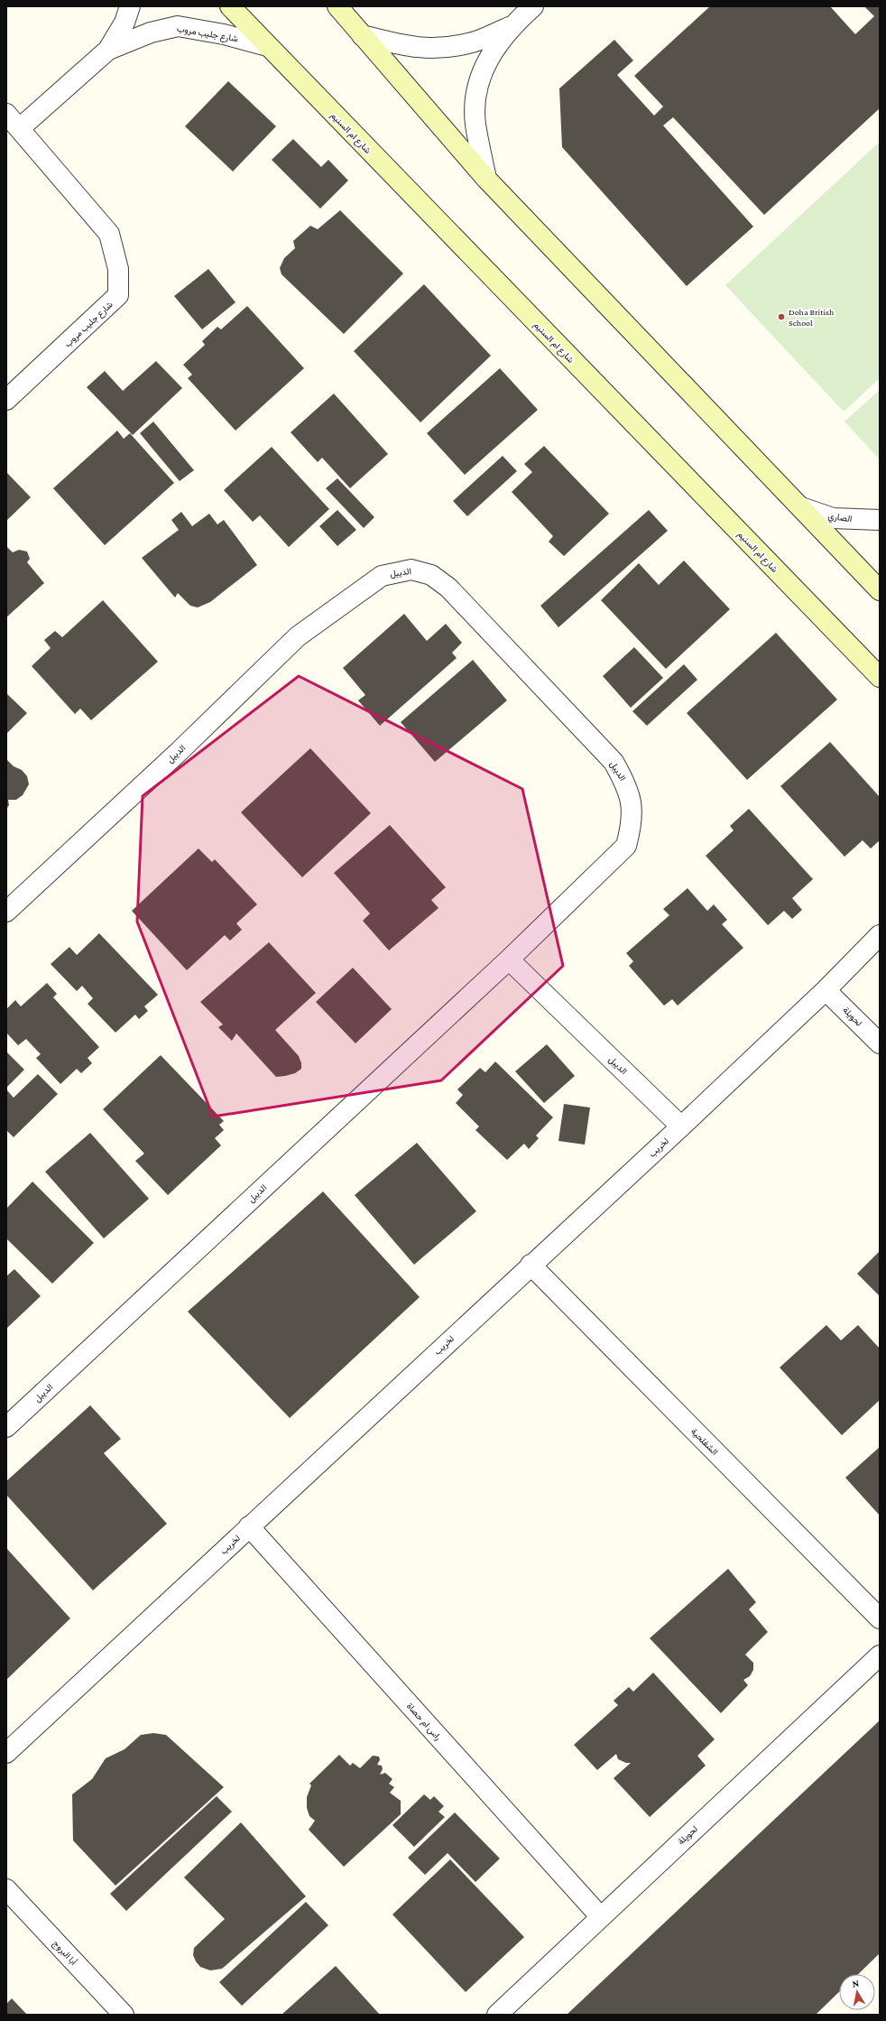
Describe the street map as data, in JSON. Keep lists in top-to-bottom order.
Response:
{
  "streets": {
    "main road": ["شارع ام السنيم"],
    "street": [
      "شارع جليب مروب",
      "الصاري",
      "الديبل",
      "لحويلة",
      "لخريب",
      "الشفلحية",
      "راس ام حصاة",
      "أبا البروج"
    ]
  },
  "crossings": [
    ["شارع جليب مروب", "شارع ام السنيم"],
    ["الديبل", "لخريب"],
    ["لحويلة", "لخريب"],
    ["لحويلة", "راس ام حصاة"],
    ["لخريب", "الشفلحية"],
    ["لخريب", "راس ام حصاة"]
  ],
  "places": ["Doha British School"],
  "north": "top"
}
